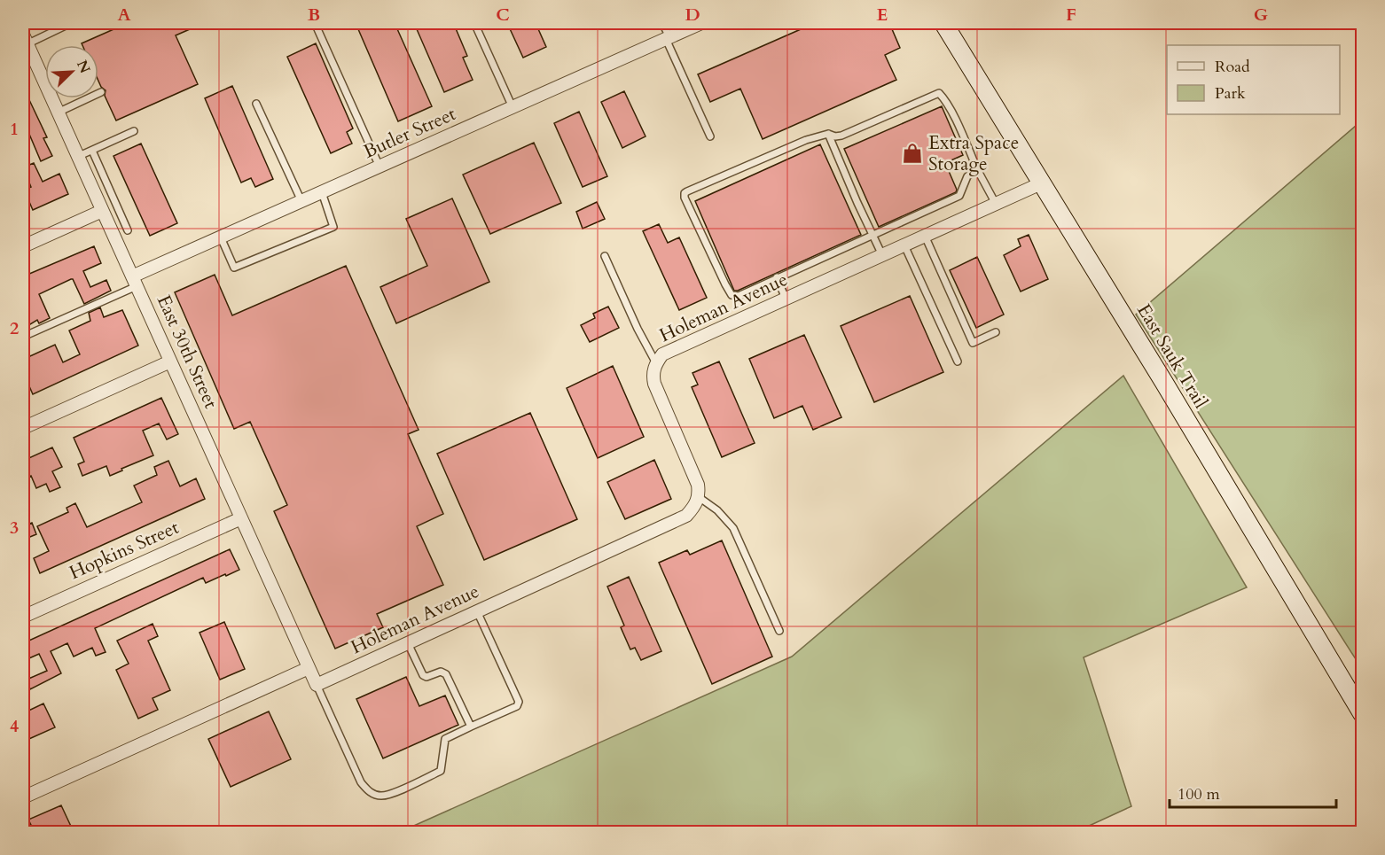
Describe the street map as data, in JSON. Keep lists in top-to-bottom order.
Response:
{
  "streets": {
    "main road": ["East Sauk Trail"],
    "street": [
      "Butler Street",
      "Holeman Avenue",
      "East 30th Street",
      "Hopkins Street"
    ]
  },
  "crossings": [
    ["Butler Street", "East 30th Street"],
    ["Holeman Avenue", "East 30th Street"],
    ["Holeman Avenue", "East Sauk Trail"],
    ["East 30th Street", "Hopkins Street"]
  ],
  "places": {
    "shop": ["Extra Space Storage"]
  },
  "legend": ["Road", "Park"],
  "scale_bar": "100 m",
  "north": "top right",
  "grid": {
    "columns": [
      "A",
      "B",
      "C",
      "D",
      "E",
      "F",
      "G"
    ],
    "rows": [
      "1",
      "2",
      "3",
      "4"
    ]
  }
}
